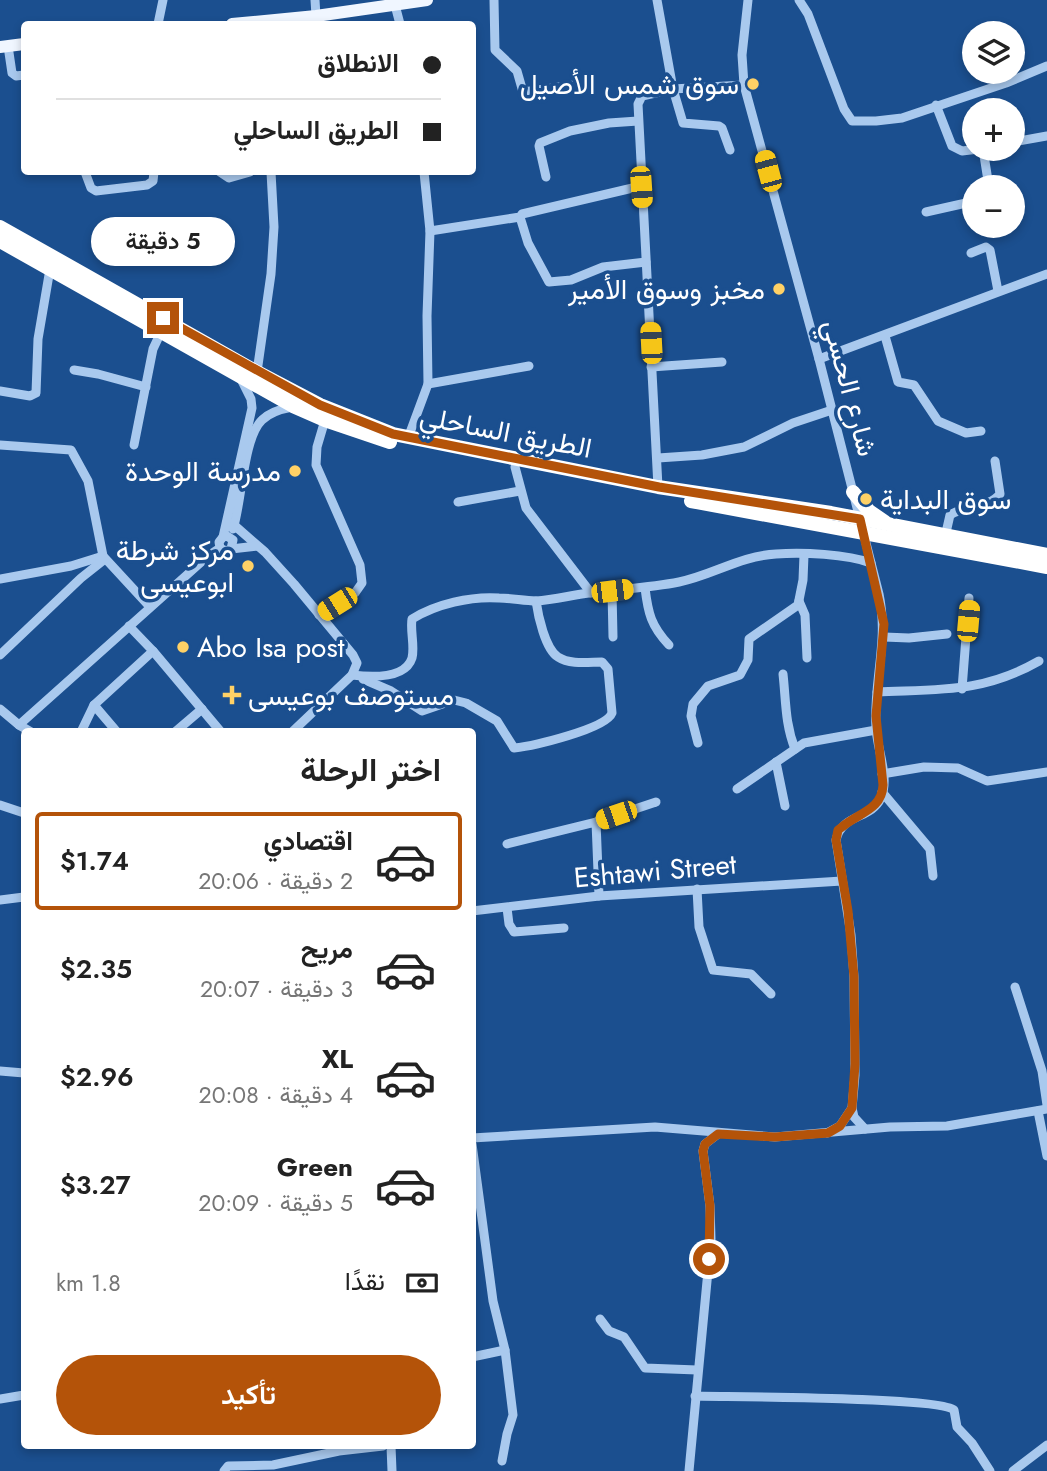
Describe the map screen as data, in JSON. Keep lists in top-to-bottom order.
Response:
{
  "streets": {
    "highway": ["الطريق الساحلي"],
    "street": ["شارع الحسي", "Eshtawi Street"]
  },
  "crossings": [
    ["شارع الحسي", "الطريق الساحلي"]
  ],
  "places": {
    "other": [
      "سوق شمس الأصيل",
      "مخبز وسوق الأمير",
      "مدرسة الوحدة",
      "سوق البداية",
      "مركز شرطة ابوعيسى",
      "Abo Isa post"
    ],
    "health": ["مستوصف بوعيسى"]
  },
  "page": {
    "map_buttons": ["+", "−"],
    "banner": ["الانطلاق", "الطريق الساحلي"],
    "bubble": "5 دقيقة",
    "heading": "اختر الرحلة",
    "list": [
      {
        "name": "اقتصادي",
        "note": "2 دقيقة · 20:06",
        "value": "$1.74"
      },
      {
        "name": "مريح",
        "note": "3 دقيقة · 20:07",
        "value": "$2.35"
      },
      {
        "name": "XL",
        "note": "4 دقيقة · 20:08",
        "value": "$2.96"
      },
      {
        "name": "Green",
        "note": "5 دقيقة · 20:09",
        "value": "$3.27"
      }
    ],
    "pay": ["نقدًا", "1.8 km"],
    "buttons": "تأكيد"
  }
}
